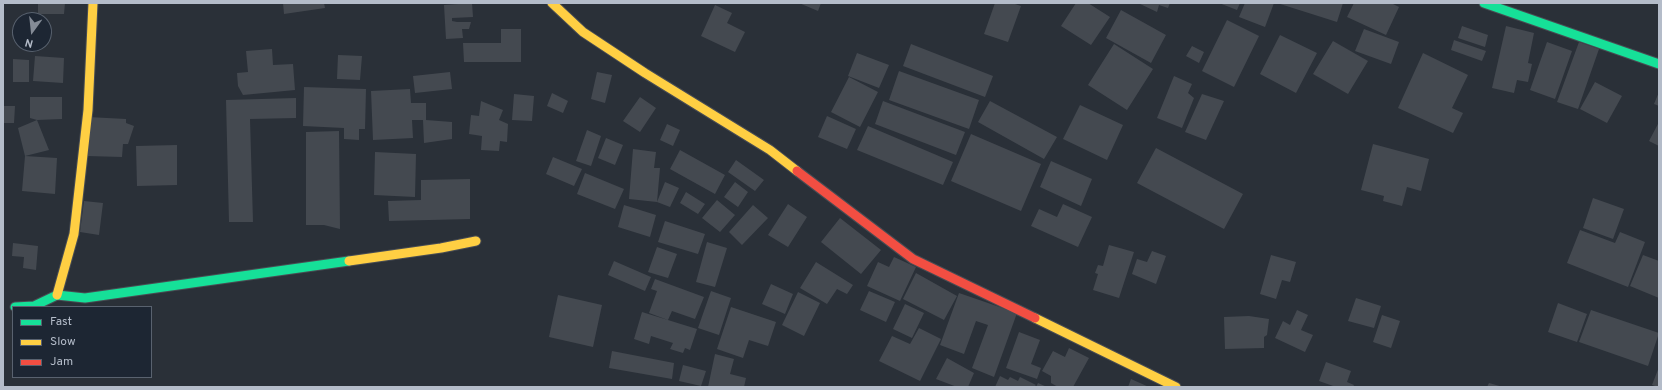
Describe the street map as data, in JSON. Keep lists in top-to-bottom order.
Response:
{
  "legend": ["Fast", "Slow", "Jam"],
  "north": "bottom"
}
